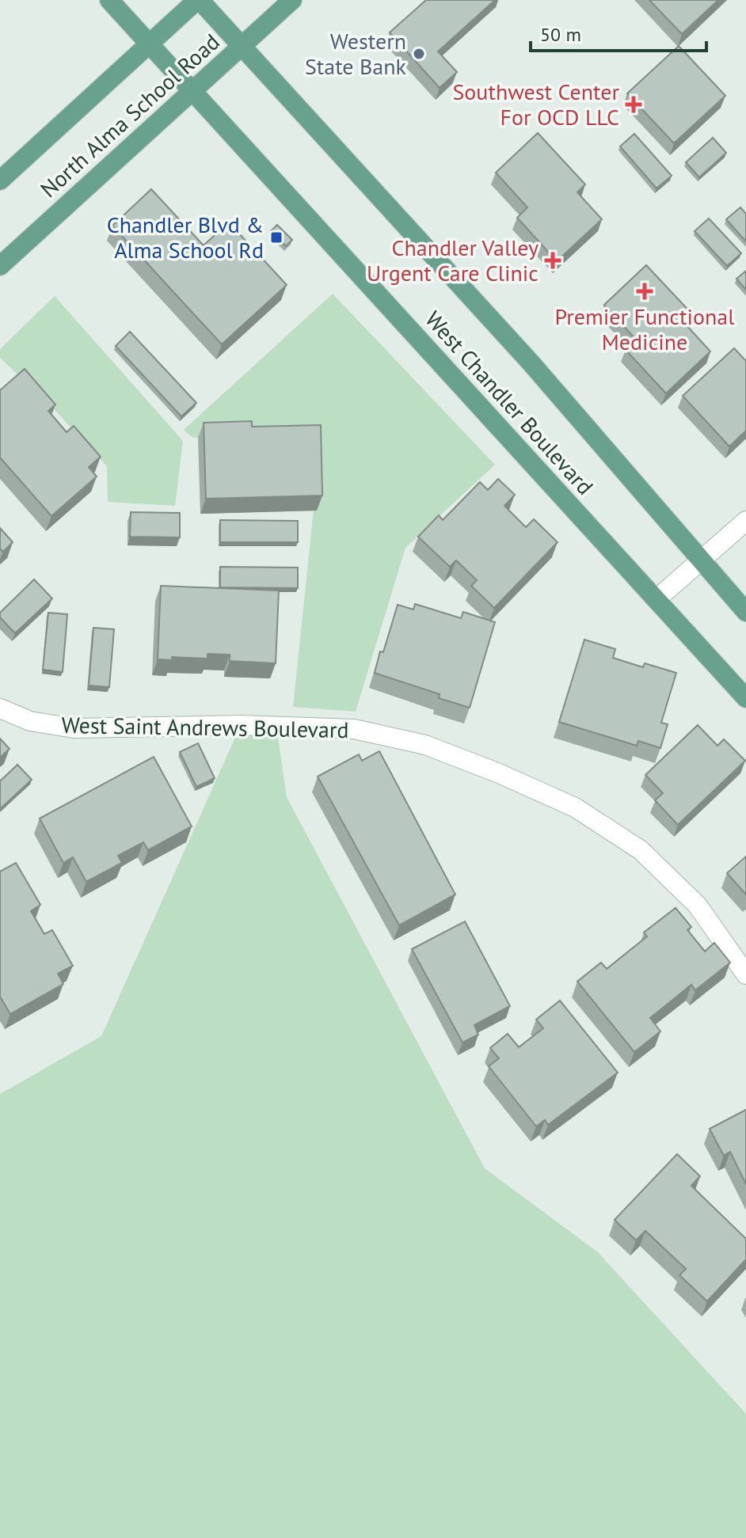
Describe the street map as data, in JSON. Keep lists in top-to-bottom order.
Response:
{
  "streets": {
    "main road": ["North Alma School Road", "West Chandler Boulevard"],
    "street": ["West Saint Andrews Boulevard"]
  },
  "crossings": [
    ["North Alma School Road", "West Chandler Boulevard"]
  ],
  "places": {
    "other": ["Western State Bank"],
    "health": ["Southwest Center For OCD LLC", "Chandler Valley Urgent Care Clinic", "Premier Functional Medicine"],
    "transit": ["Chandler Blvd & Alma School Rd"]
  },
  "scale_bar": "50 m"
}
